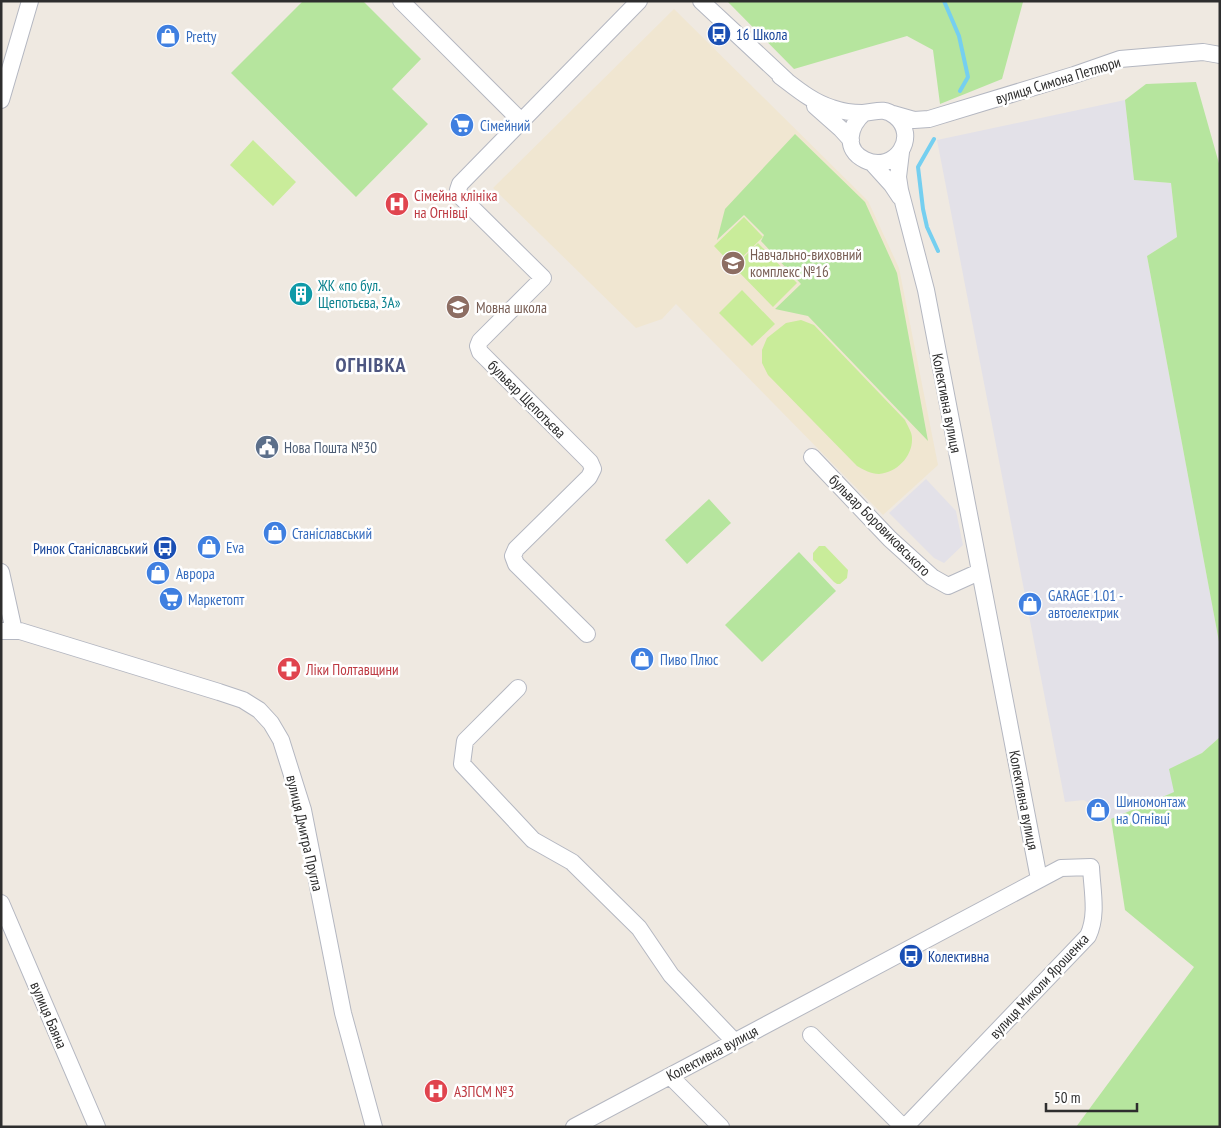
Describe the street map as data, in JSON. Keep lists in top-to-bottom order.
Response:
{
  "streets": {
    "street": [
      "вулиця Симона Петлюри",
      "бульвар Щепотьєва",
      "Колективна вулиця",
      "бульвар Боровиковського",
      "вулиця Дмитра Пругла",
      "вулиця Миколи Ярошенка",
      "вулиця Баяна"
    ]
  },
  "crossings": [
    ["вулиця Симона Петлюри", "Колективна вулиця"],
    ["Колективна вулиця", "бульвар Боровиковського"],
    ["Колективна вулиця", "вулиця Миколи Ярошенка"]
  ],
  "districts": ["ОГНІВКА"],
  "places": {
    "bus stop": ["16 Школа", "Ринок Станіславський", "Колективна"],
    "shop": [
      "Pretty",
      "Станіславський",
      "Eva",
      "Аврора",
      "GARAGE 1.01 - автоелектрик",
      "Пиво Плюс",
      "Шиномонтаж на Огнівці"
    ],
    "supermarket": ["Сімейний", "Маркетопт"],
    "hospital": ["Сімейна клініка на Огнівці", "АЗПСМ №3"],
    "school or university": ["Навчально-виховний комплекс №16", "Мовна школа"],
    "building": ["ЖК «по бул. Щепотьєва, 3А»"],
    "public building": ["Нова Пошта №30"],
    "pharmacy": ["Ліки Полтавщини"]
  },
  "scale_bar": "50 m"
}
